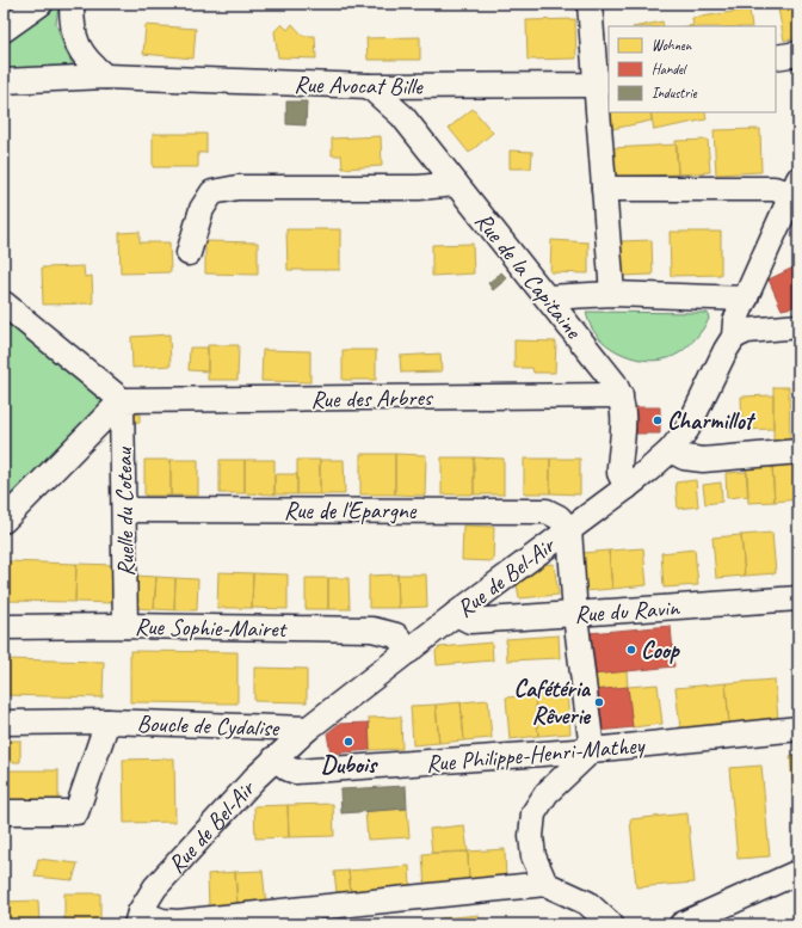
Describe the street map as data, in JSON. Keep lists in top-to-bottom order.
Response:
{
  "streets": {
    "street": [
      "Rue Avocat Bille",
      "Rue de la Capitaine",
      "Rue des Arbres",
      "Rue de l'Epargne",
      "Ruelle du Coteau",
      "Rue de Bel-Air",
      "Rue du Ravin",
      "Rue Sophie-Mairet",
      "Boucle de Cydalise",
      "Rue Philippe-Henri-Mathey"
    ]
  },
  "crossings": [
    ["Rue Avocat Bille", "Rue de la Capitaine"],
    ["Rue de la Capitaine", "Rue des Arbres"],
    ["Rue de la Capitaine", "Rue de Bel-Air"],
    ["Rue des Arbres", "Ruelle du Coteau"],
    ["Rue de l'Epargne", "Ruelle du Coteau"],
    ["Rue de l'Epargne", "Rue de Bel-Air"],
    ["Ruelle du Coteau", "Rue Sophie-Mairet"],
    ["Rue de Bel-Air", "Rue du Ravin"],
    ["Rue de Bel-Air", "Rue Sophie-Mairet"],
    ["Rue de Bel-Air", "Boucle de Cydalise"],
    ["Rue de Bel-Air", "Rue Philippe-Henri-Mathey"]
  ],
  "places": [
    "Charmillot",
    "Coop",
    "Cafétéria Rêverie",
    "Dubois"
  ],
  "legend": ["Wohnen", "Handel", "Industrie"]
}
